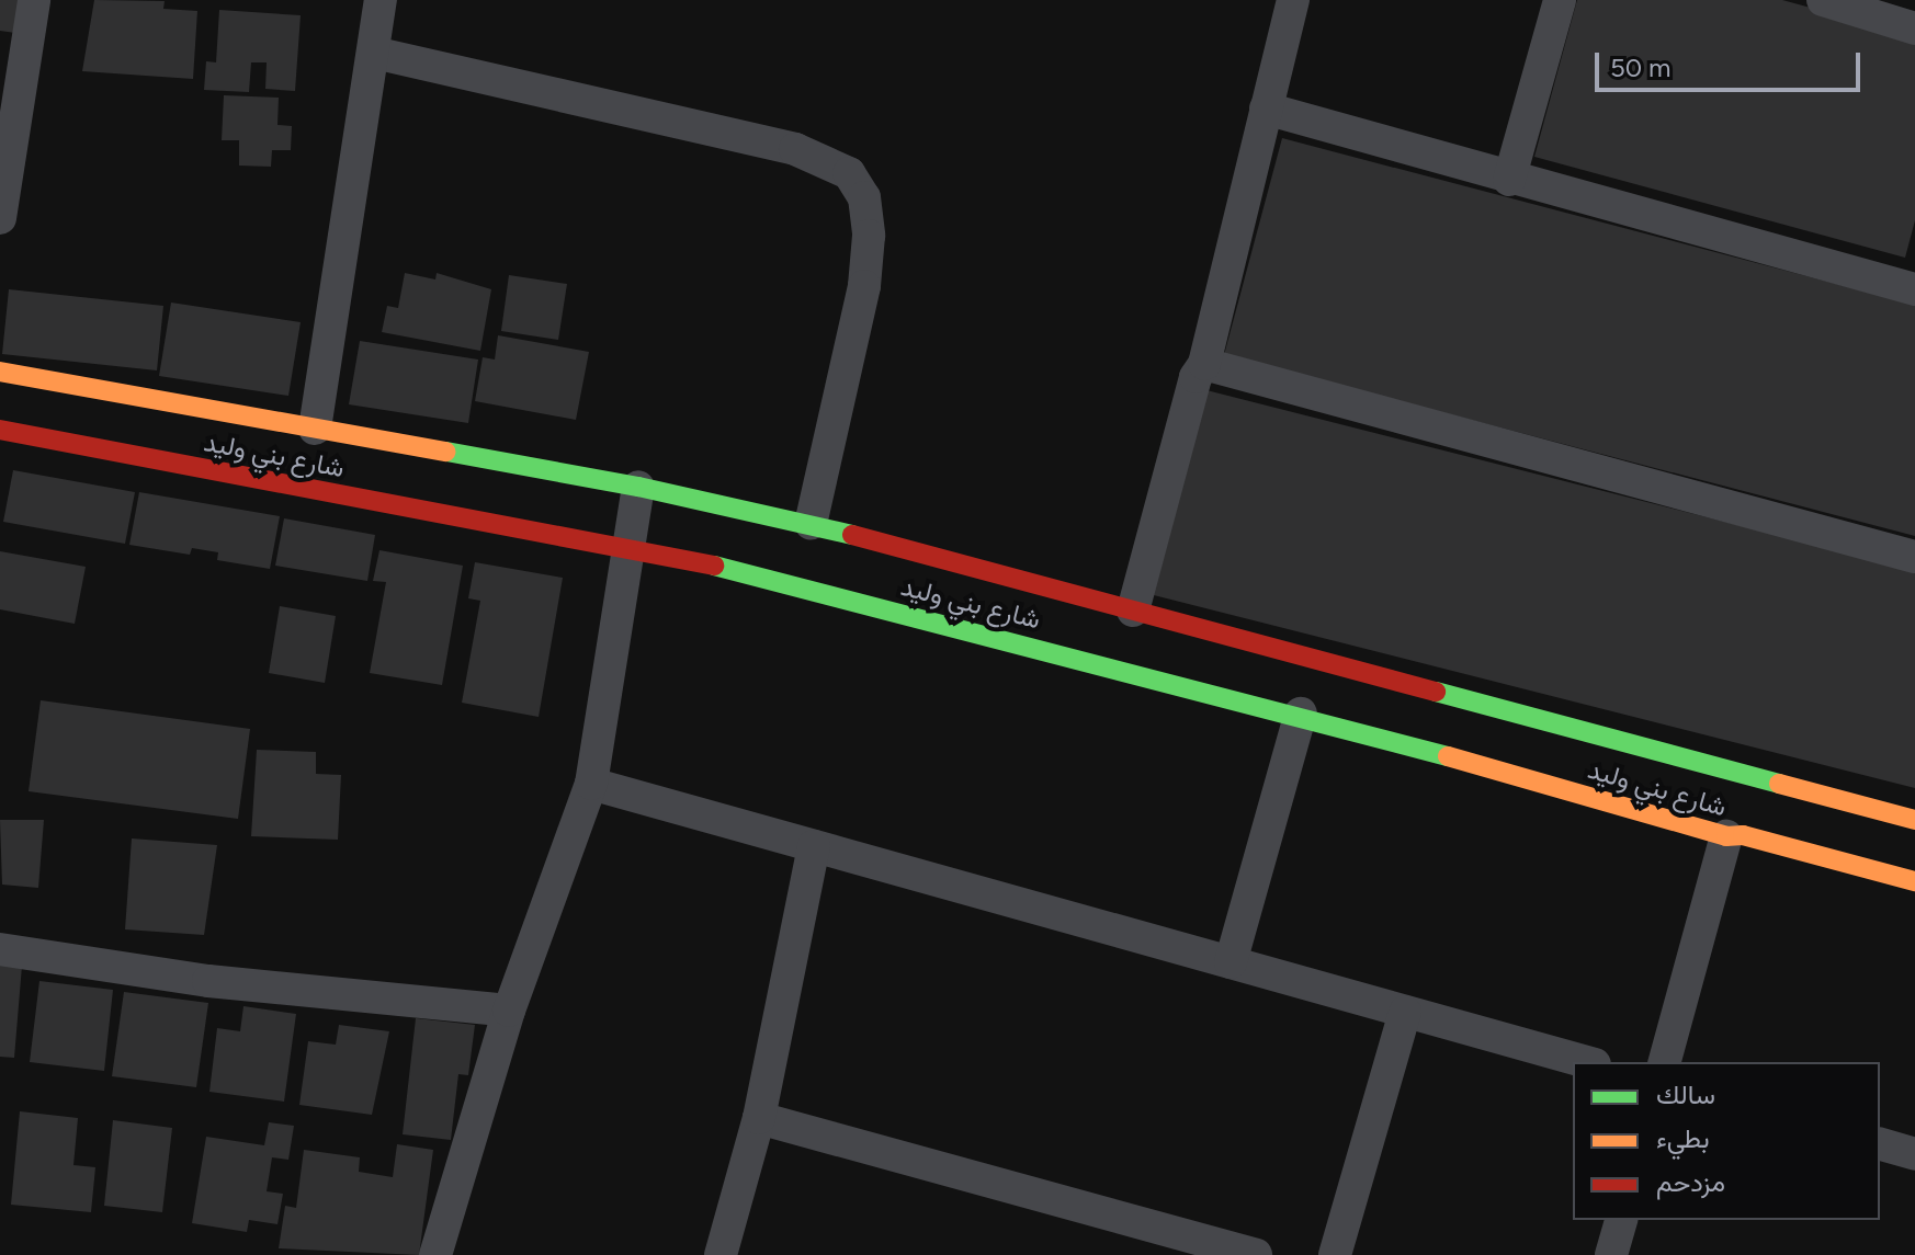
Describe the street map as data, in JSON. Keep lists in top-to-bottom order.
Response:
{
  "streets": {
    "street": ["شارع بني وليد"]
  },
  "legend": ["سالك", "بطيء", "مزدحم"],
  "scale_bar": "50 m"
}
